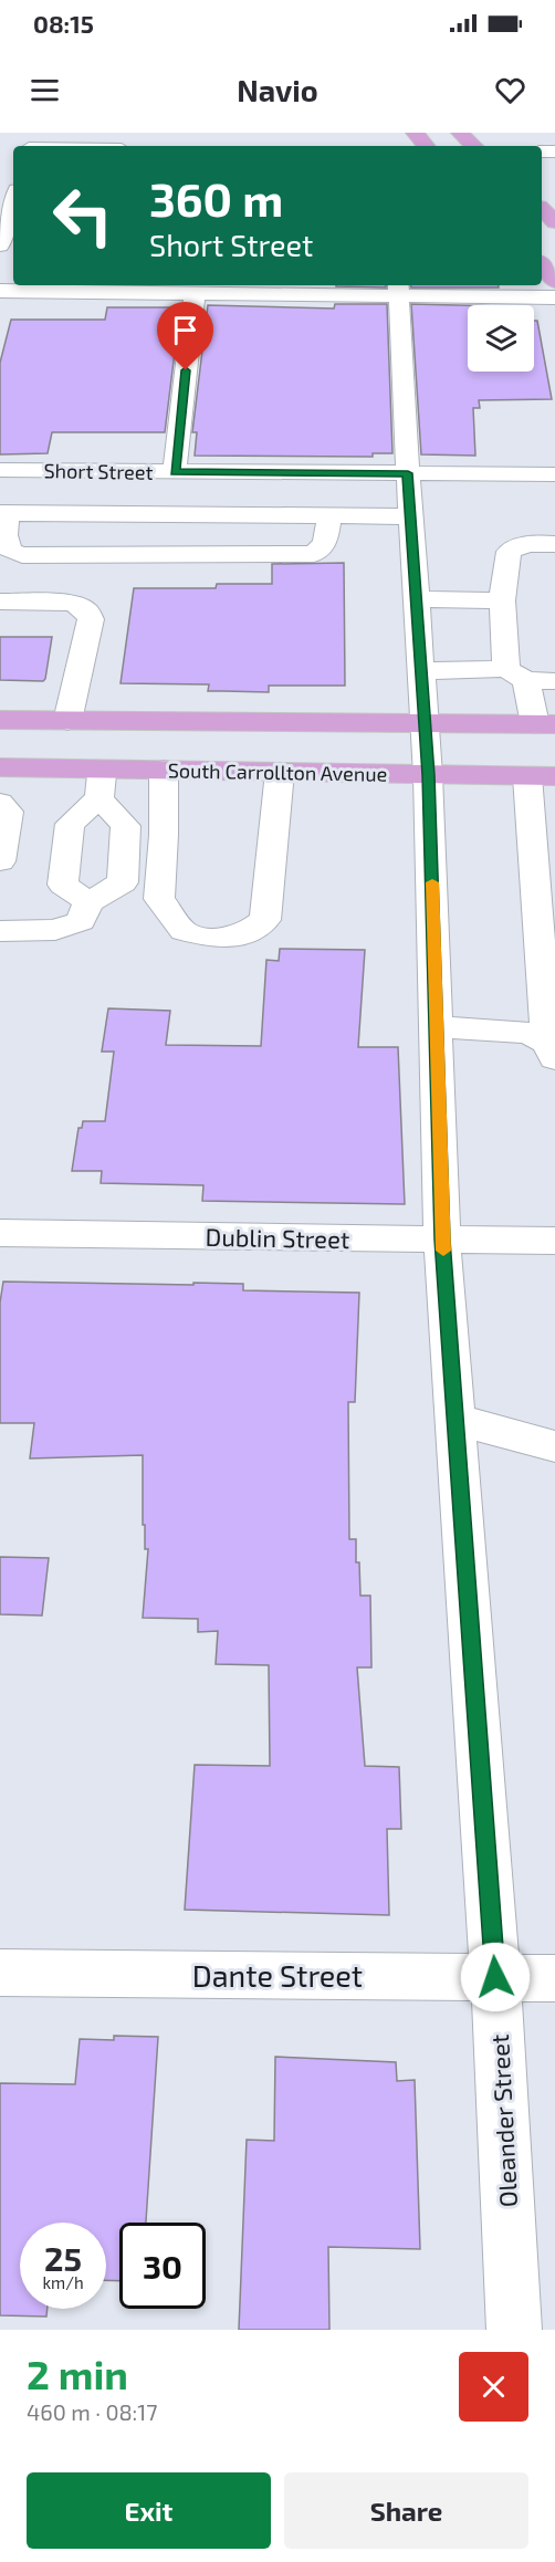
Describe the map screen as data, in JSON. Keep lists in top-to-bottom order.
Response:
{
  "streets": {
    "main road": ["South Carrollton Avenue"],
    "street": [
      "Short Street",
      "Dublin Street",
      "Dante Street",
      "Oleander Street"
    ]
  },
  "crossings": [
    ["Short Street", "Oleander Street"],
    ["South Carrollton Avenue", "Oleander Street"],
    ["Dublin Street", "Oleander Street"],
    ["Dante Street", "Oleander Street"]
  ],
  "page": {
    "status": "08:15",
    "header": "Navio",
    "turn": ["360 m", "Short Street"],
    "speed": "25 km/h",
    "limit": "30",
    "heading": ["2 min", "460 m · 08:17"],
    "buttons": ["Exit", "Share"]
  }
}
